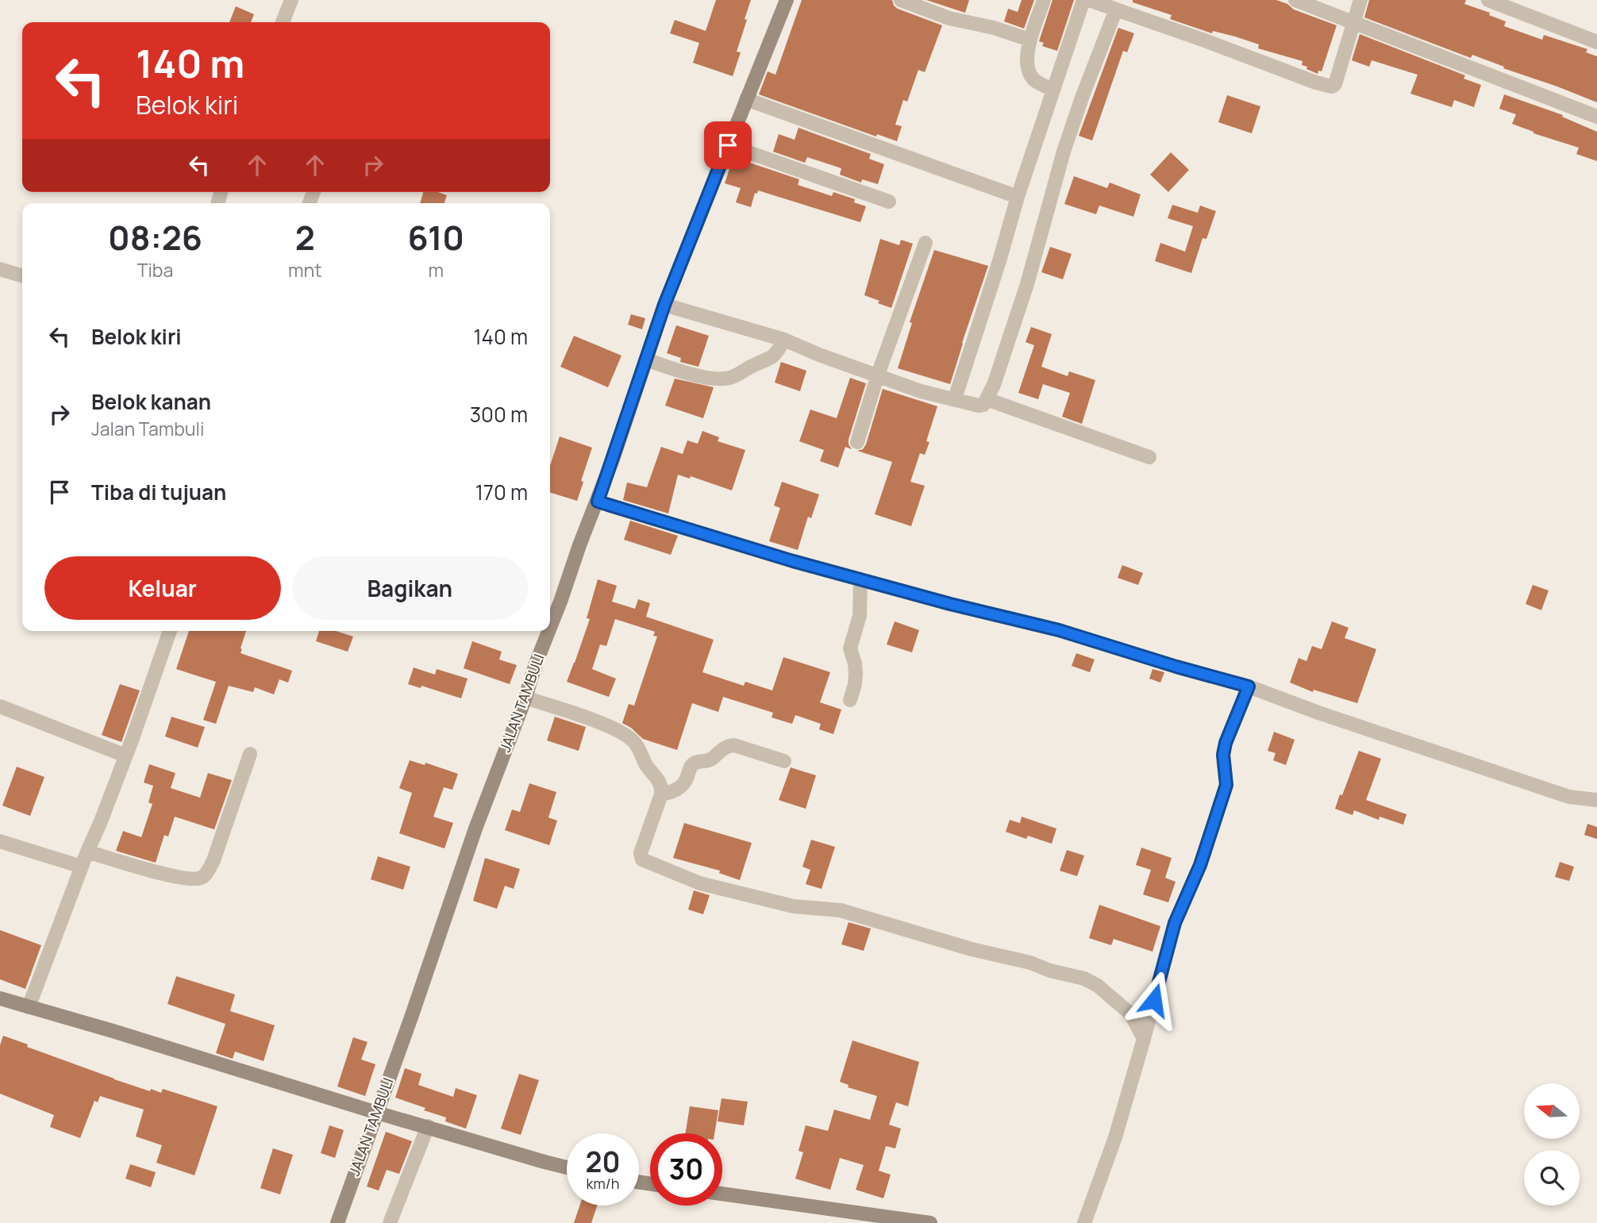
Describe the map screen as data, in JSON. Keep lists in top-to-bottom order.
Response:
{
  "streets": {
    "street": ["JALAN TAMBULI"]
  },
  "north": "left",
  "page": {
    "turn": ["140 m", "Belok kiri"],
    "eta": [
      "08:26",
      "Tiba",
      "2",
      "mnt",
      "610",
      "m"
    ],
    "list": [
      {
        "name": "Belok kiri",
        "value": "140 m"
      },
      {
        "name": "Belok kanan",
        "note": "Jalan Tambuli",
        "value": "300 m"
      },
      {
        "name": "Tiba di tujuan",
        "value": "170 m"
      }
    ],
    "buttons": ["Keluar", "Bagikan"],
    "speed": "20 km/h",
    "limit": "30"
  }
}
